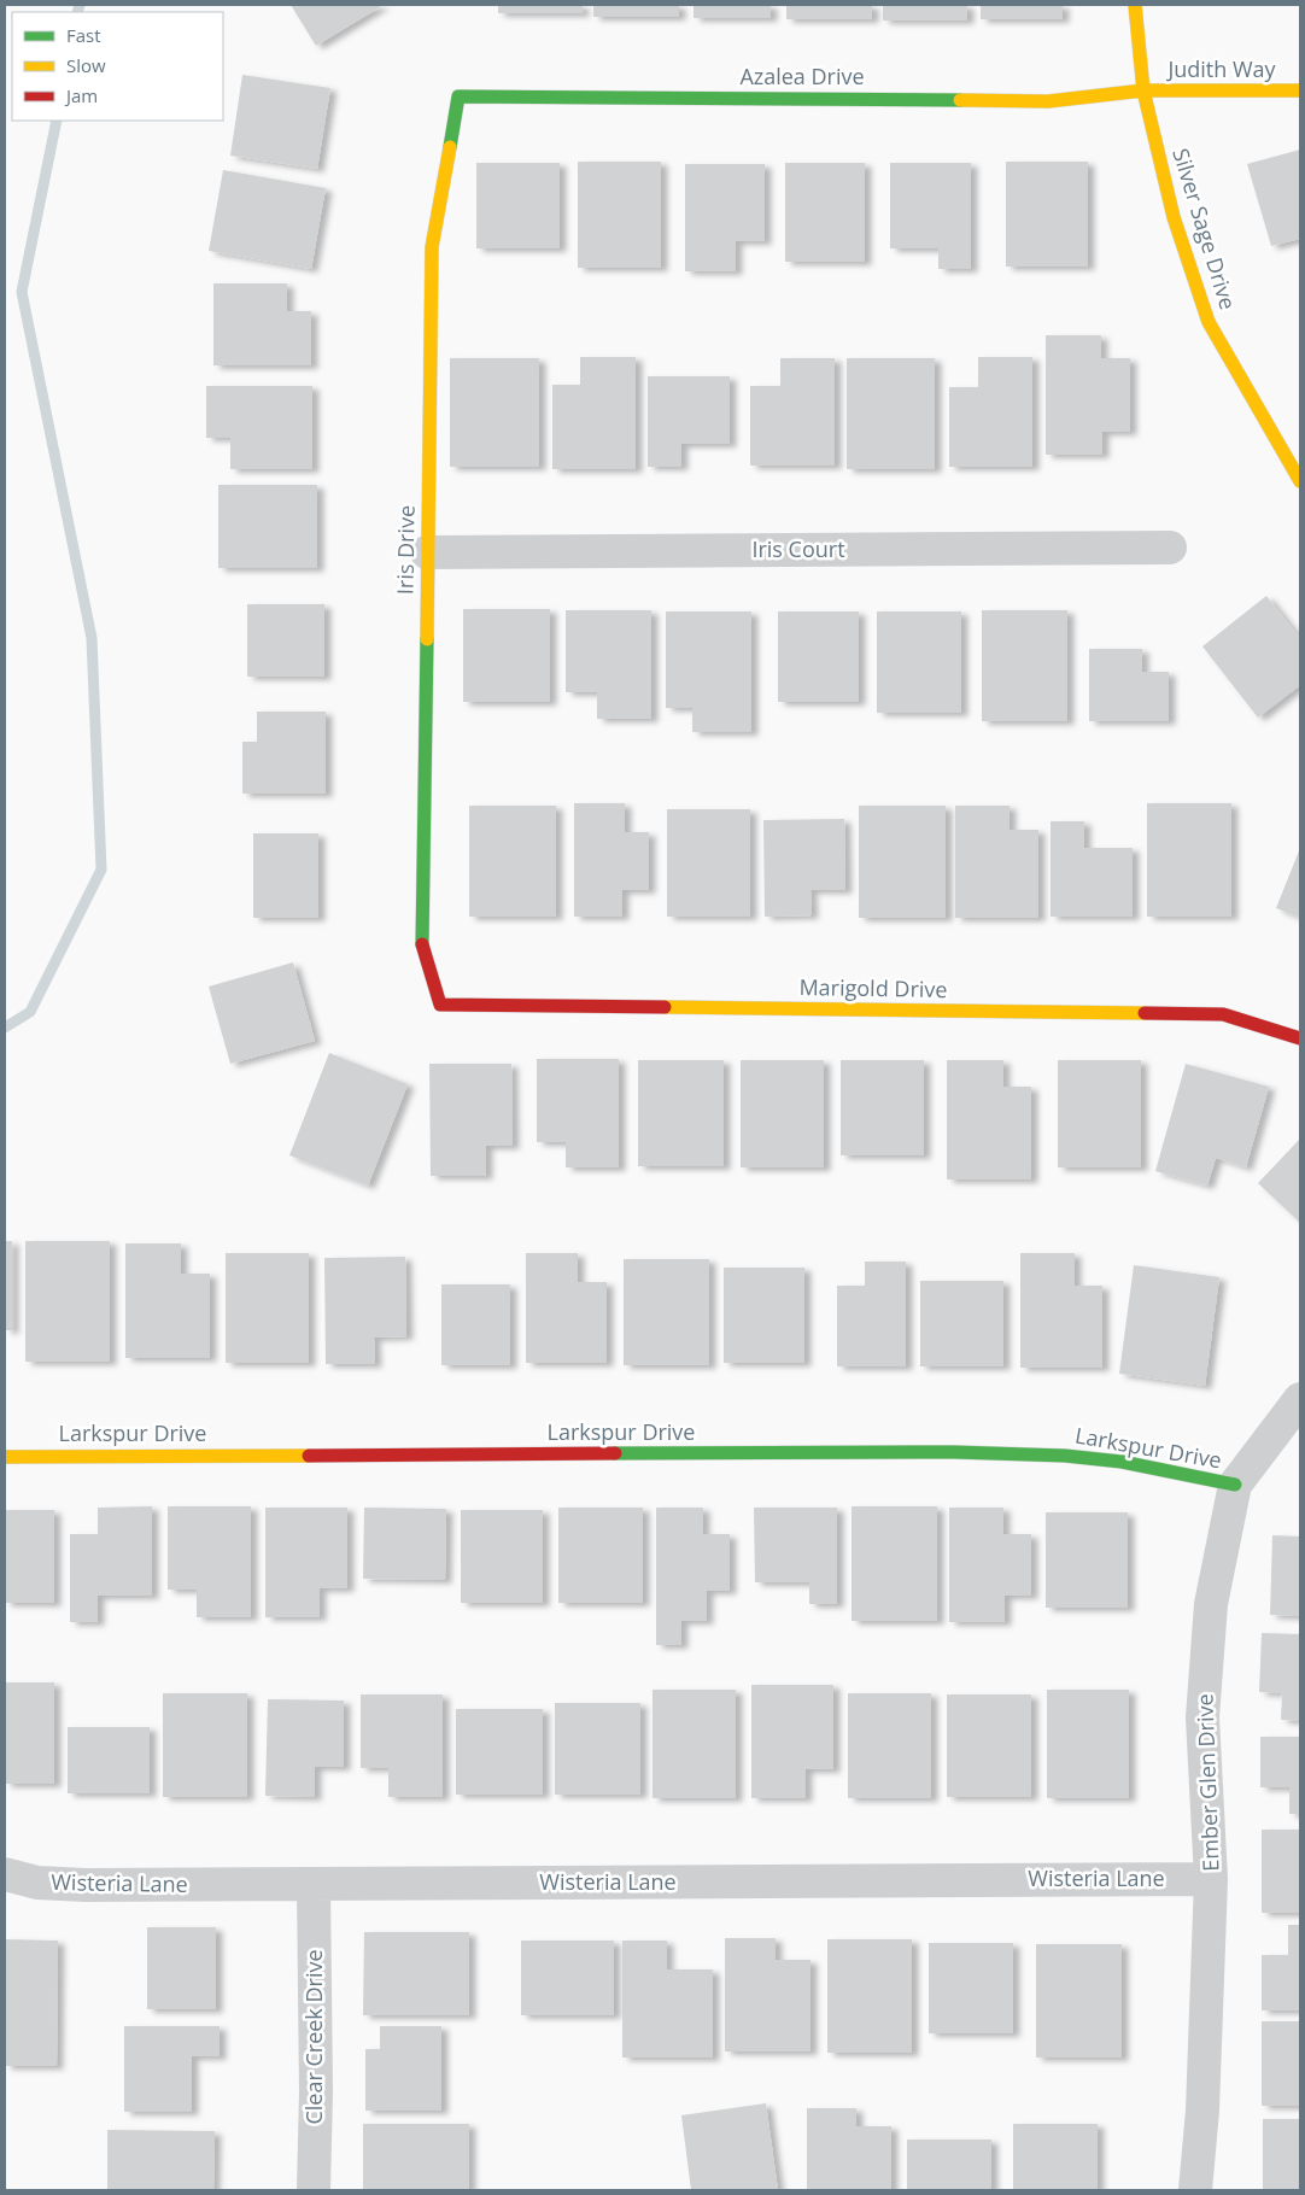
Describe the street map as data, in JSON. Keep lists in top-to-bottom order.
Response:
{
  "streets": {
    "street": [
      "Judith Way",
      "Azalea Drive",
      "Silver Sage Drive",
      "Iris Drive",
      "Iris Court",
      "Marigold Drive",
      "Larkspur Drive",
      "Ember Glen Drive",
      "Wisteria Lane",
      "Clear Creek Drive"
    ]
  },
  "crossings": [
    ["Judith Way", "Azalea Drive"],
    ["Judith Way", "Silver Sage Drive"],
    ["Azalea Drive", "Silver Sage Drive"],
    ["Azalea Drive", "Iris Drive"],
    ["Iris Drive", "Iris Court"],
    ["Iris Drive", "Marigold Drive"],
    ["Larkspur Drive", "Ember Glen Drive"],
    ["Ember Glen Drive", "Wisteria Lane"],
    ["Wisteria Lane", "Clear Creek Drive"]
  ],
  "legend": ["Fast", "Slow", "Jam"]
}
